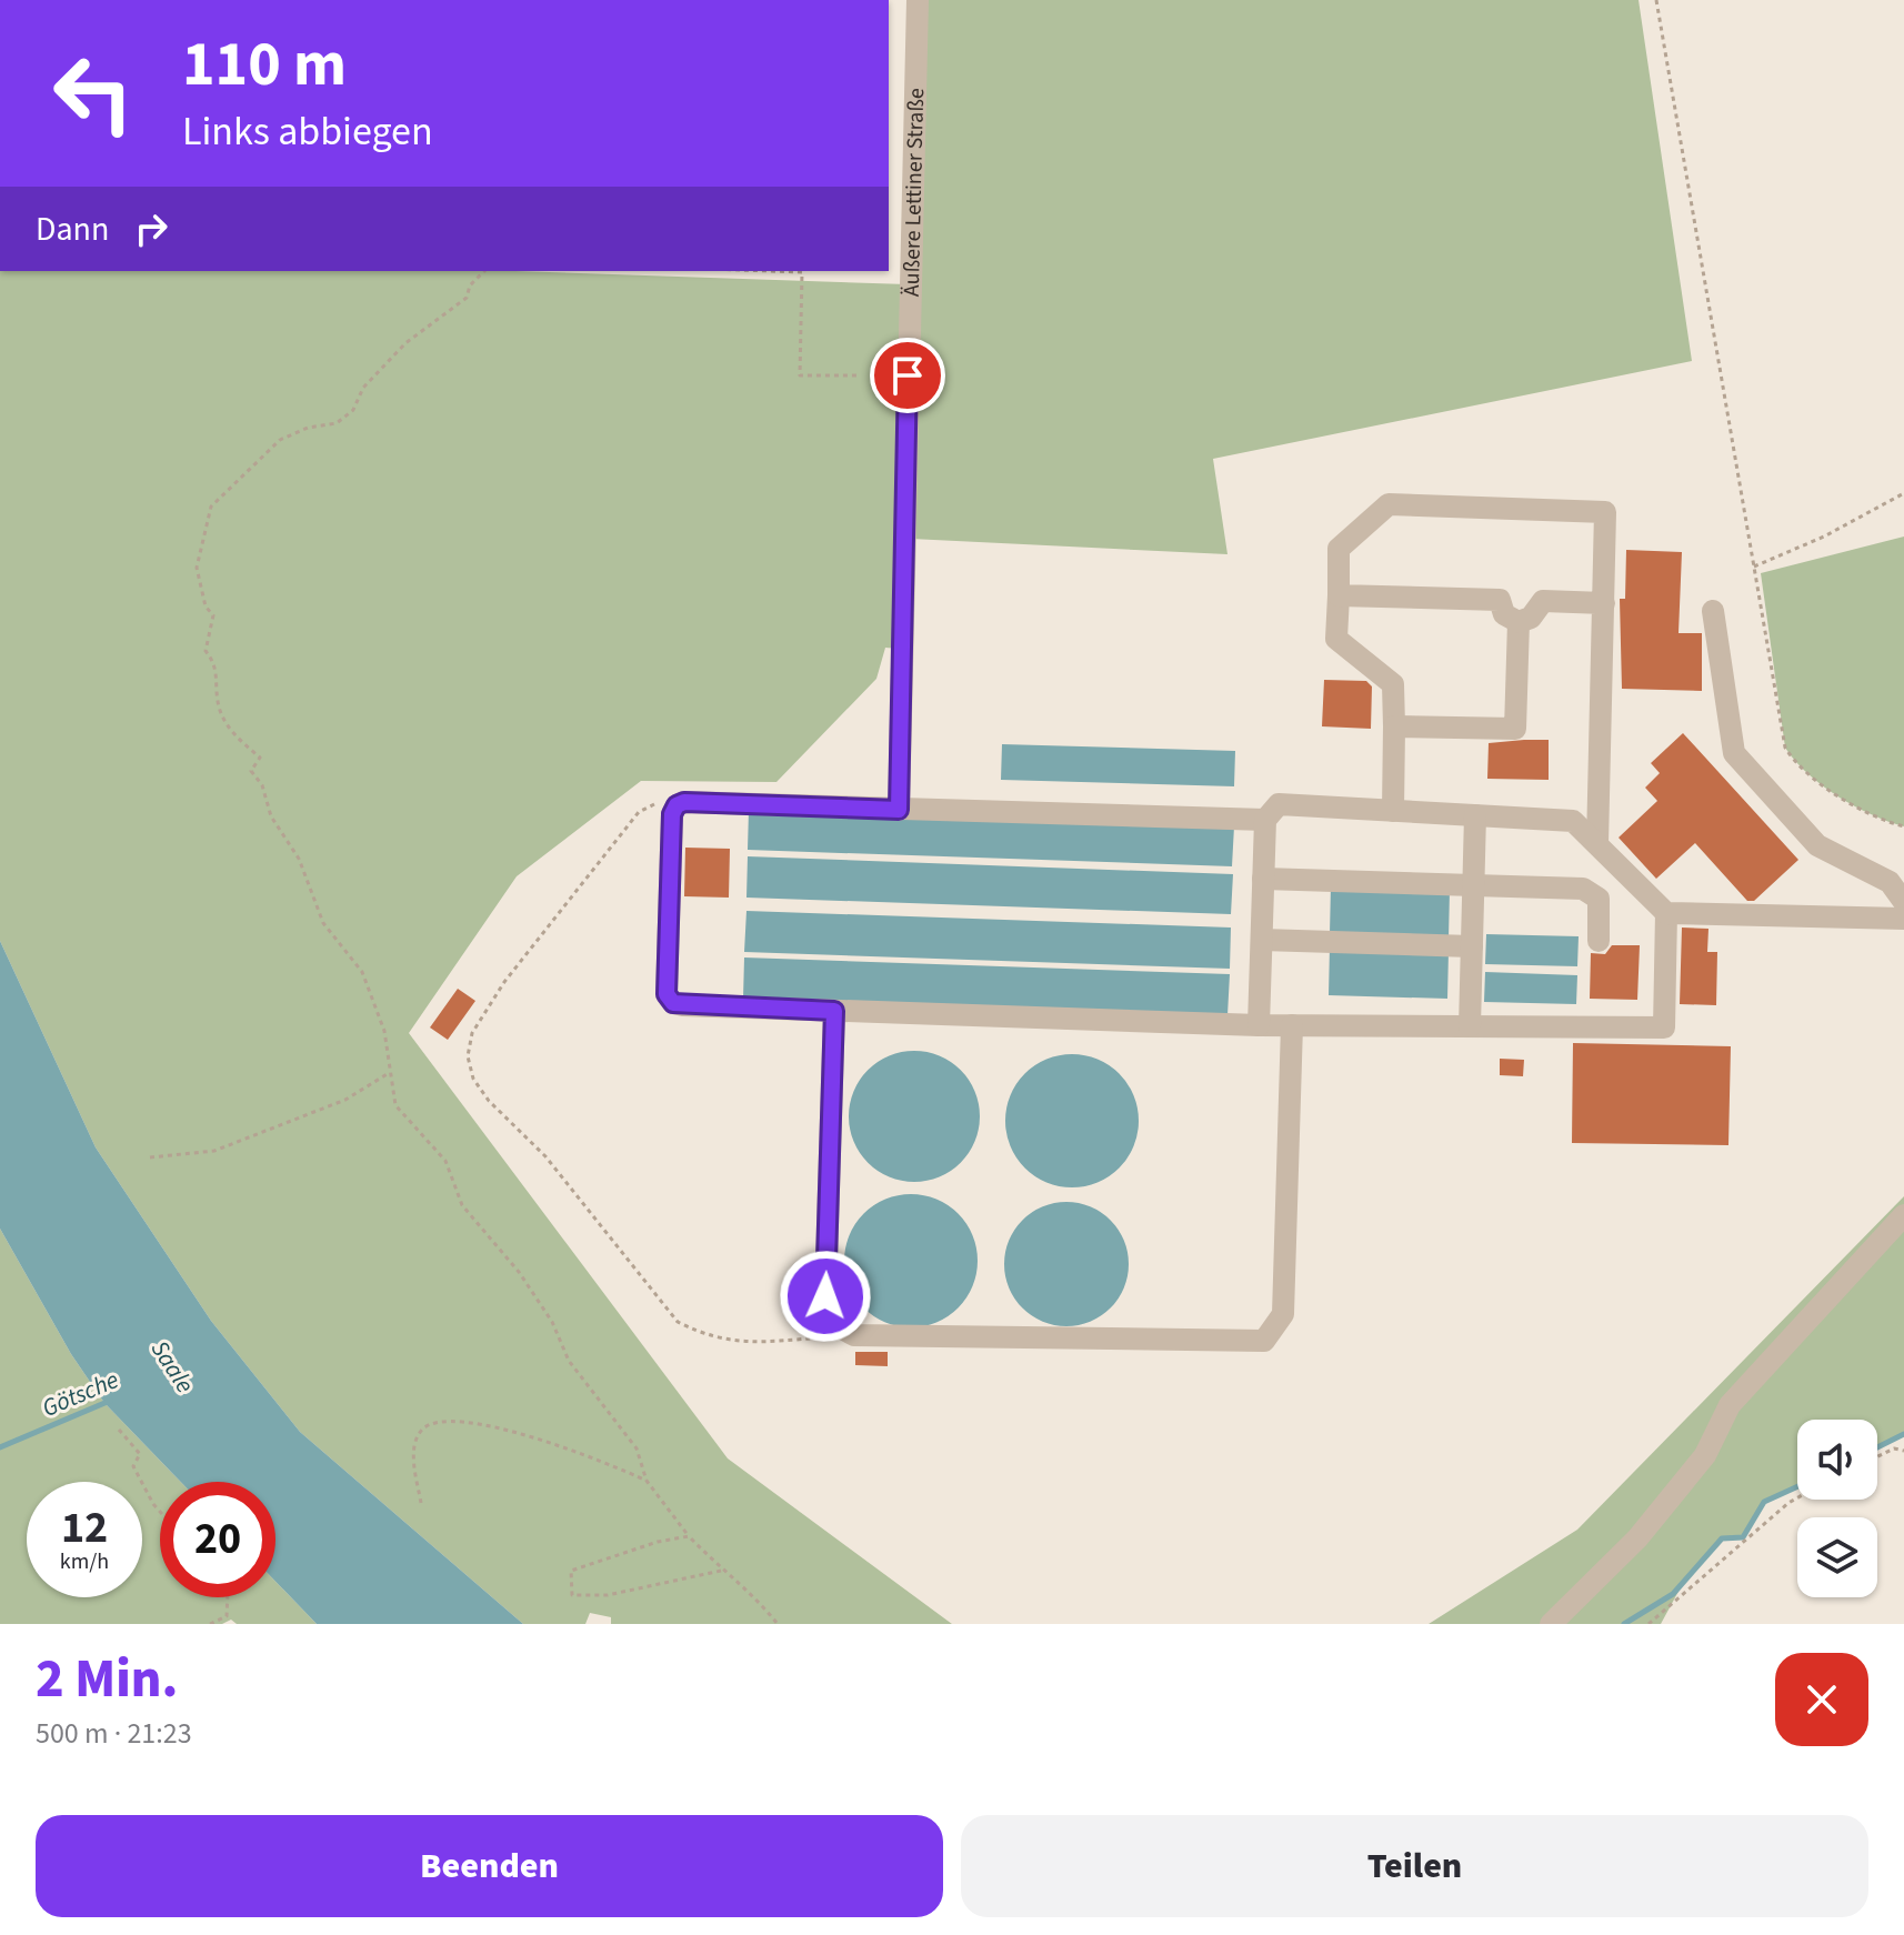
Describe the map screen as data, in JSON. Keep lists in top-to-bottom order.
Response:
{
  "streets": {
    "street": ["Äußere Lettiner Straße"]
  },
  "water": ["Saale", "Götsche"],
  "page": {
    "turn": ["110 m", "Links abbiegen"],
    "then": "Dann",
    "speed": "12 km/h",
    "limit": "20",
    "heading": ["2 Min.", "500 m · 21:23"],
    "buttons": ["Beenden", "Teilen"]
  }
}
